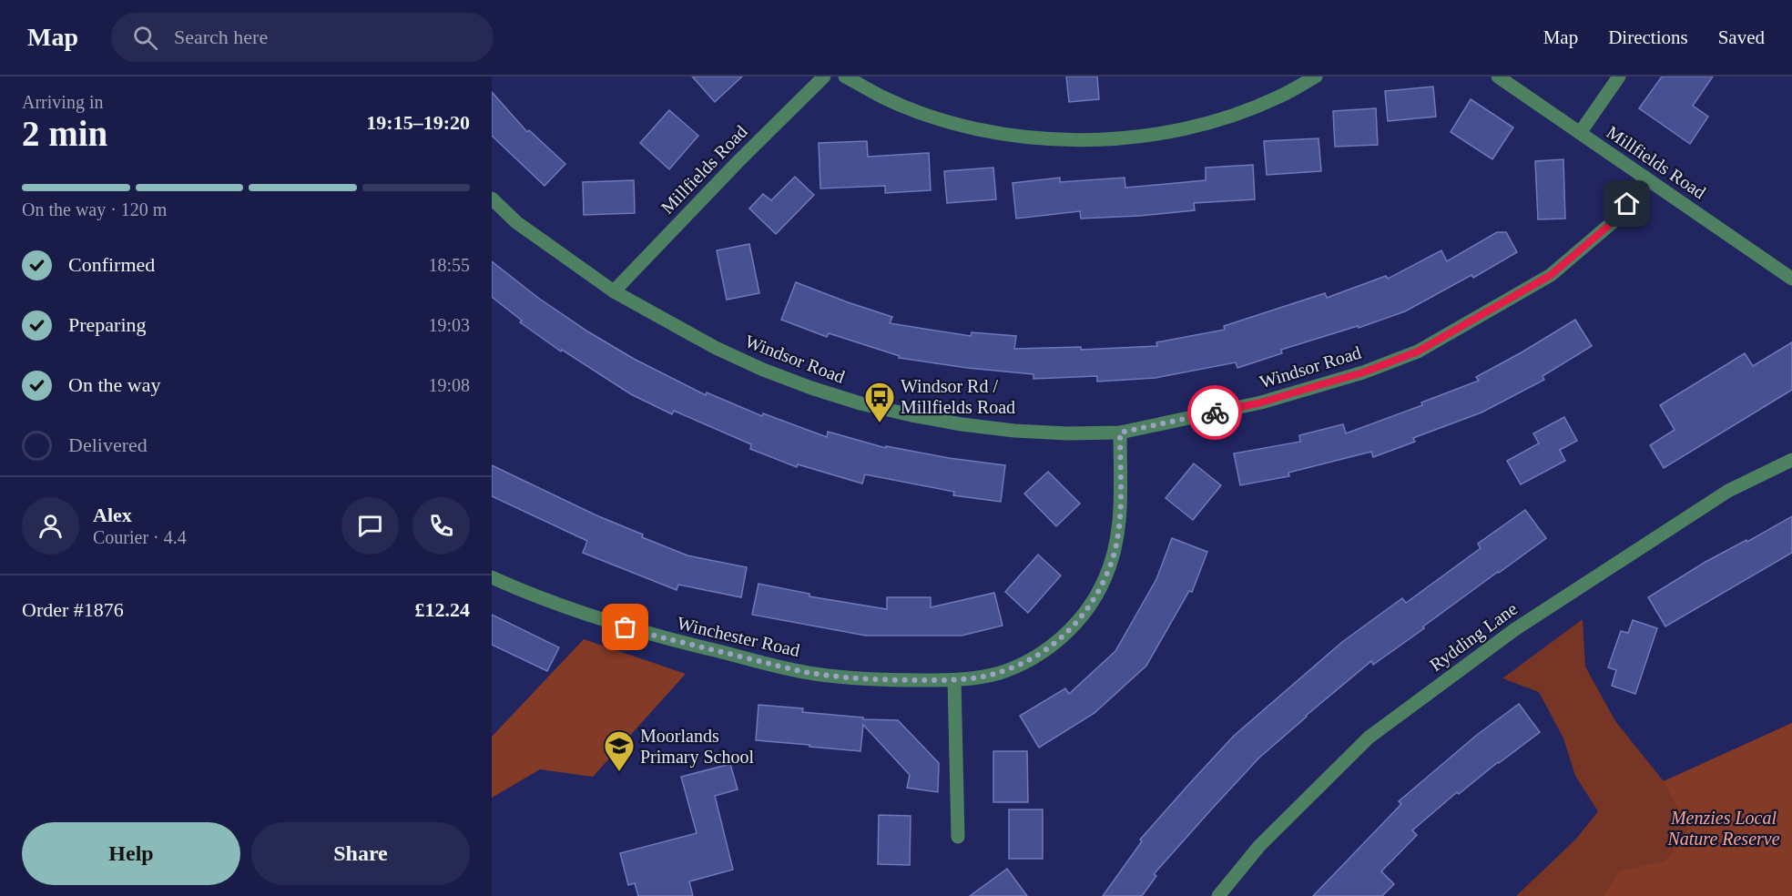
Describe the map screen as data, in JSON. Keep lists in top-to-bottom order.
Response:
{
  "streets": {
    "street": [
      "Millfields Road",
      "Windsor Road",
      "Winchester Road",
      "Rydding Lane"
    ]
  },
  "crossings": [
    ["Millfields Road", "Windsor Road"],
    ["Windsor Road", "Winchester Road"]
  ],
  "parks": ["Menzies Local Nature Reserve"],
  "places": {
    "bus stop": ["Windsor Rd / Millfields Road"],
    "school or university": ["Moorlands Primary School"]
  },
  "page": {
    "header": "Map",
    "search": "Search here",
    "nav": ["Map", "Directions", "Saved"],
    "heading": ["2 min", "Arriving in", "19:15–19:20"],
    "panel": [
      "Alex",
      "Courier · 4.4",
      "Order #1876",
      "£12.24"
    ],
    "bar": "On the way · 120 m",
    "list": [
      ["Confirmed", "18:55"],
      ["Preparing", "19:03"],
      ["On the way", "19:08"],
      "Delivered"
    ],
    "buttons": ["Help", "Share"]
  }
}
